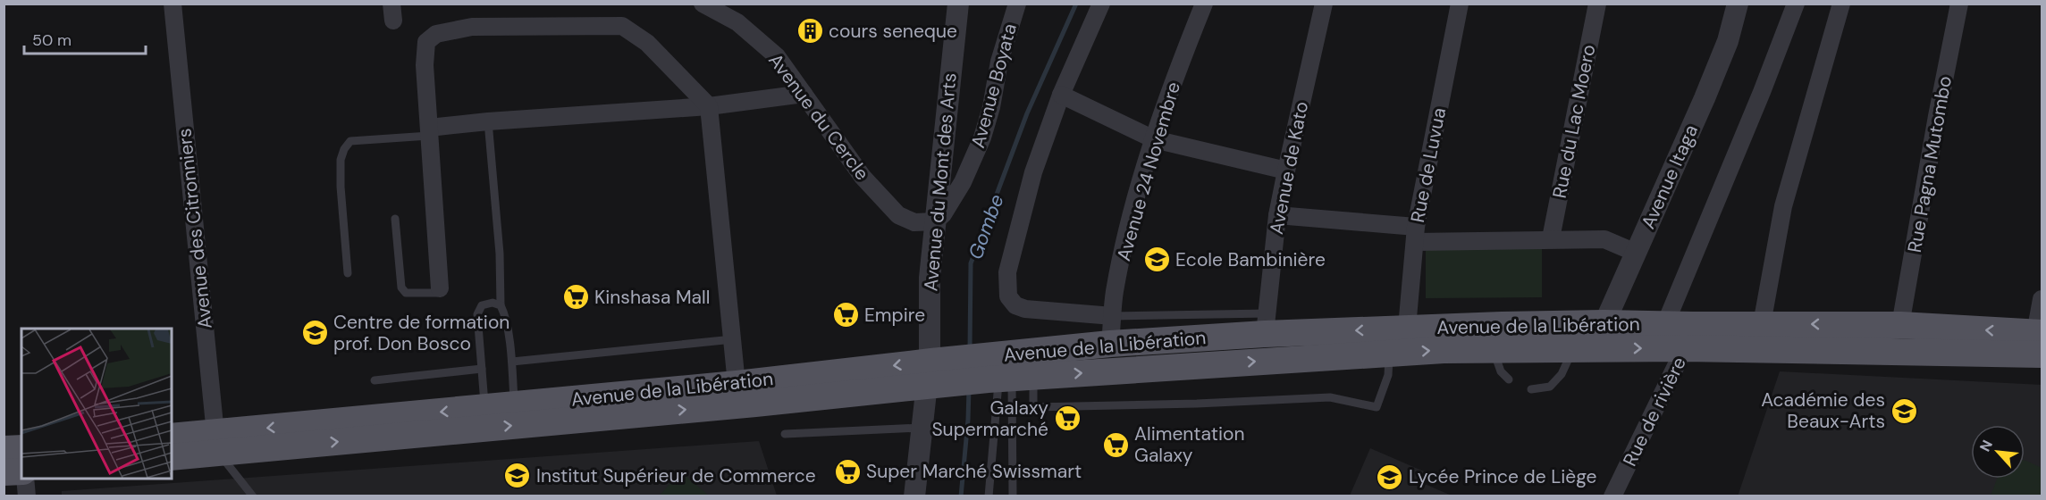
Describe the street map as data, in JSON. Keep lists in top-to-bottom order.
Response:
{
  "streets": {
    "main road": ["Avenue de la Libération"],
    "street": [
      "Avenue Boyata",
      "Avenue du Cercle",
      "Rue du Lac Moero",
      "Rue Pagna Mutombo",
      "Rue de Luvua",
      "Avenue de Kato",
      "Avenue 24 Novembre",
      "Avenue Itaga",
      "Avenue du Mont des Arts",
      "Avenue des Citronniers",
      "Rue de rivière"
    ]
  },
  "crossings": [
    ["Avenue Boyata", "Avenue du Cercle"],
    ["Avenue Boyata", "Avenue du Mont des Arts"],
    ["Avenue du Cercle", "Avenue du Mont des Arts"],
    ["Rue Pagna Mutombo", "Avenue de la Libération"],
    ["Rue de Luvua", "Avenue de la Libération"],
    ["Avenue de Kato", "Avenue de la Libération"],
    ["Avenue 24 Novembre", "Avenue de la Libération"],
    ["Avenue Itaga", "Avenue de la Libération"],
    ["Avenue du Mont des Arts", "Avenue de la Libération"],
    ["Avenue des Citronniers", "Avenue de la Libération"],
    ["Avenue de la Libération", "Rue de rivière"]
  ],
  "water": ["Gombe"],
  "places": {
    "building": ["cours seneque"],
    "school or university": [
      "Ecole Bambinière",
      "Centre de formation prof. Don Bosco",
      "Académie des Beaux-Arts",
      "Institut Supérieur de Commerce",
      "Lycée Prince de Liège"
    ],
    "supermarket": [
      "Kinshasa Mall",
      "Empire",
      "Galaxy Supermarché",
      "Alimentation Galaxy",
      "Super Marché Swissmart"
    ]
  },
  "scale_bar": "50 m",
  "north": "top left"
}
